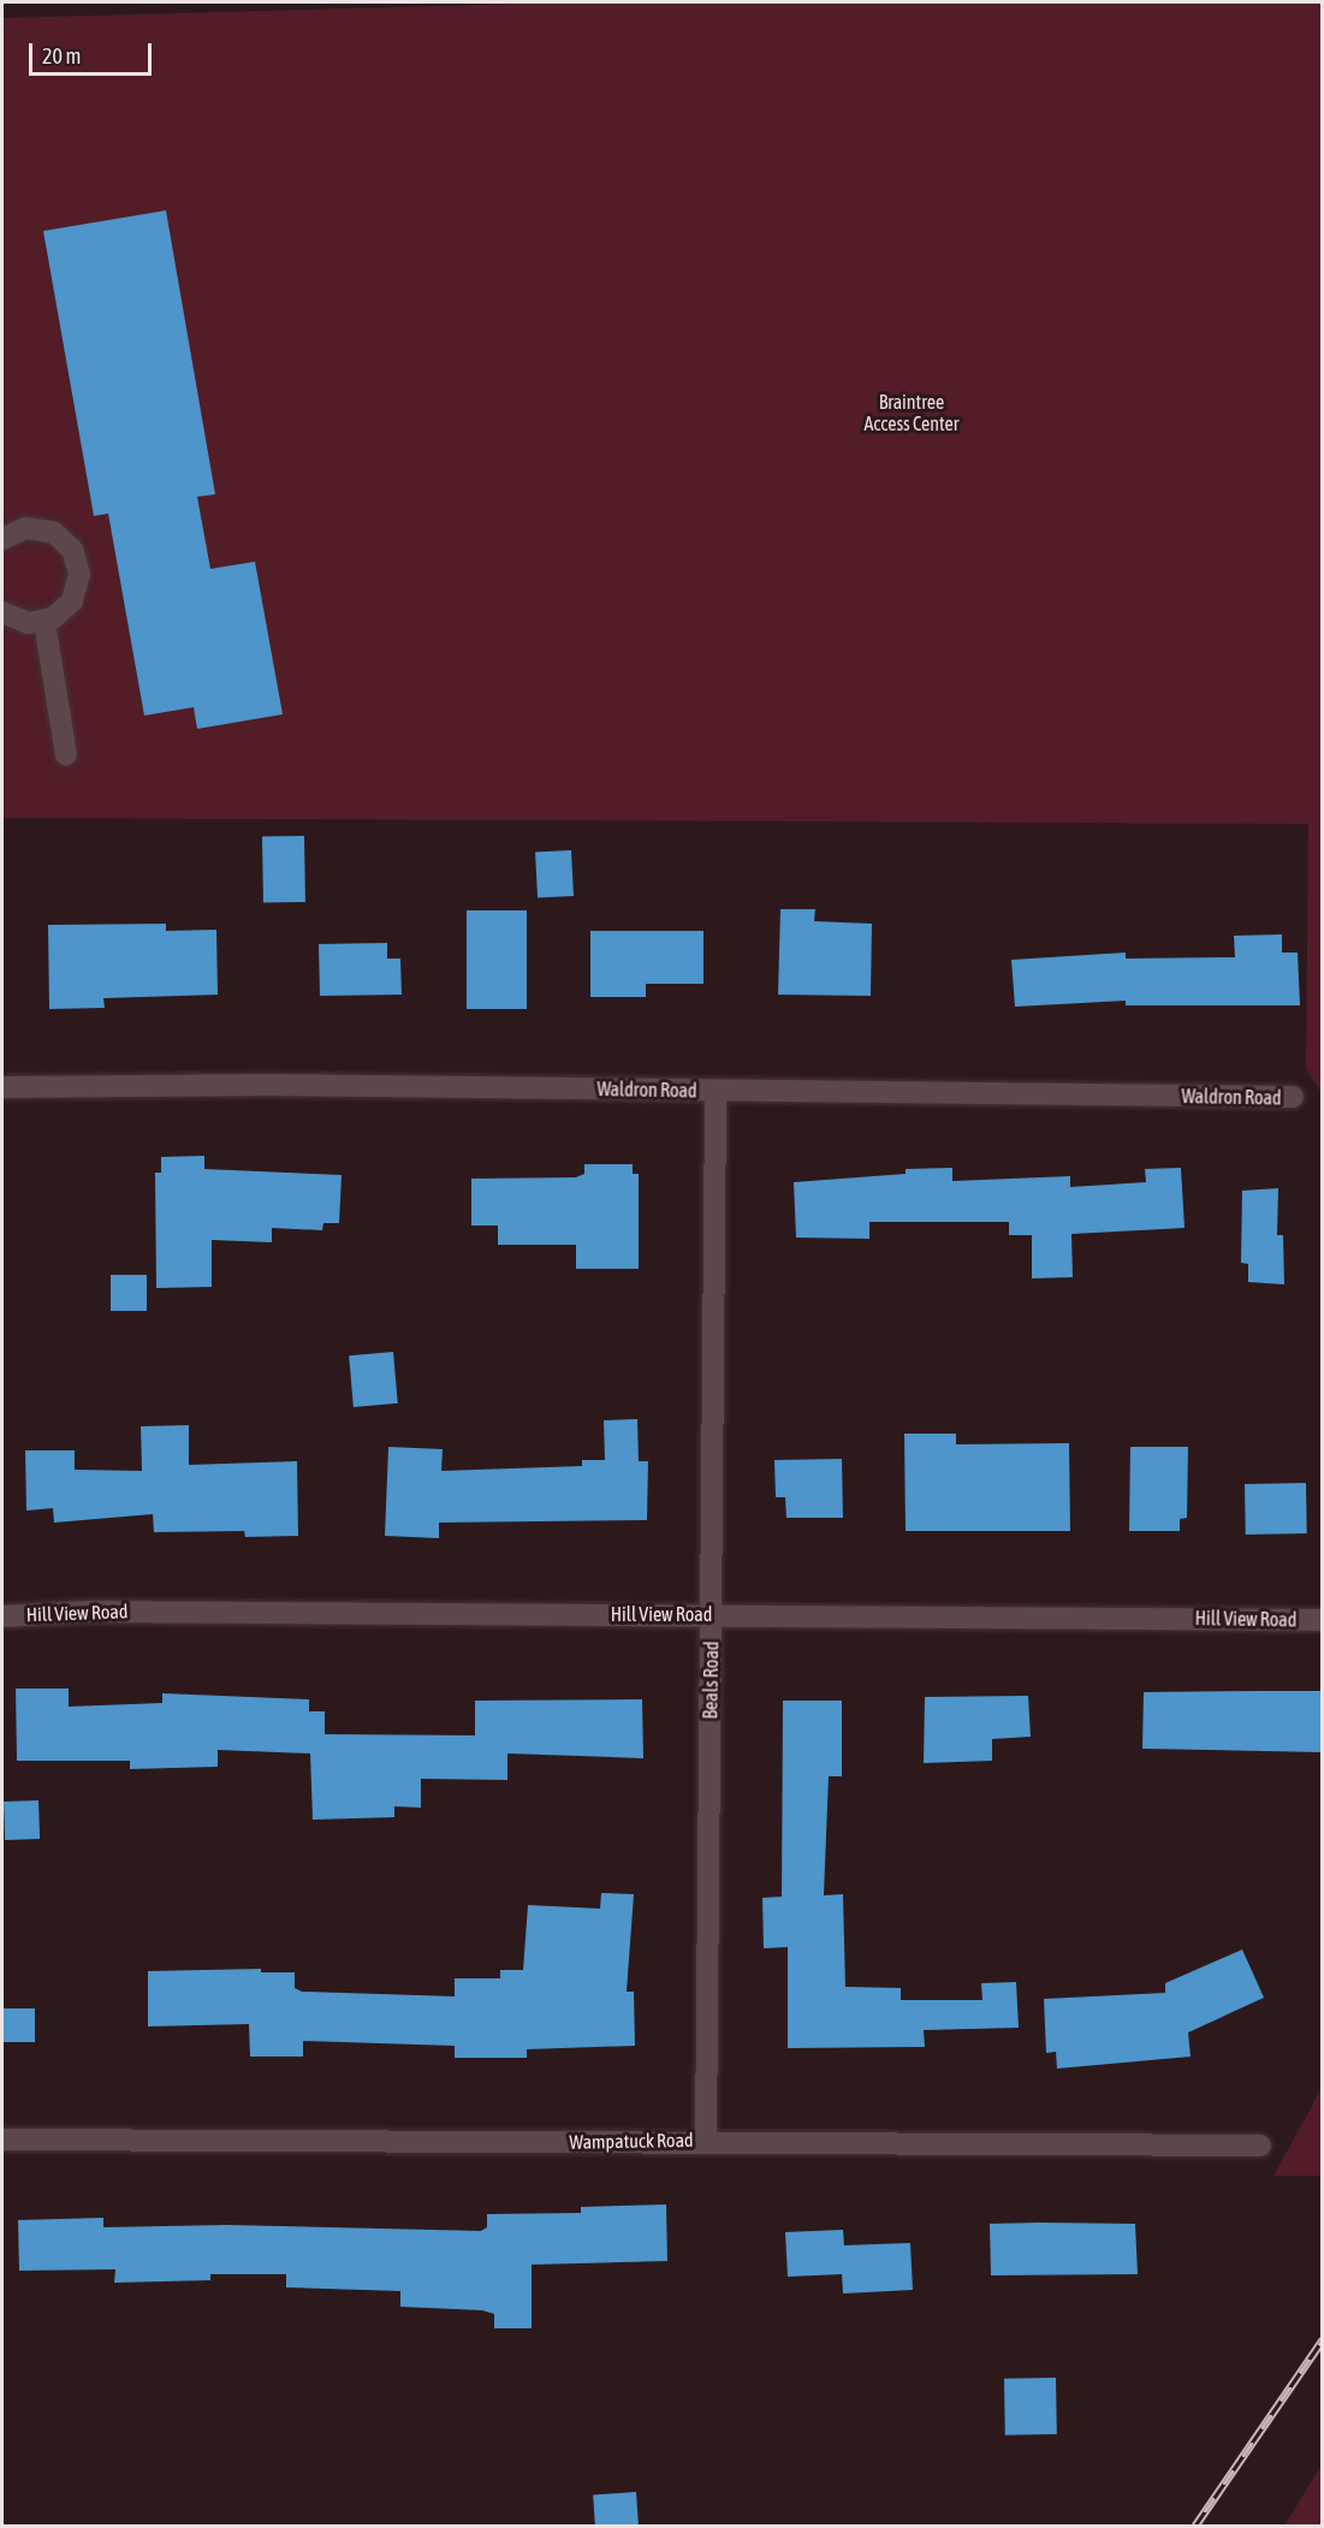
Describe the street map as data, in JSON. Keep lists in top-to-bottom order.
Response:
{
  "streets": {
    "street": [
      "Waldron Road",
      "Hill View Road",
      "Beals Road",
      "Wampatuck Road"
    ]
  },
  "crossings": [
    ["Waldron Road", "Beals Road"],
    ["Hill View Road", "Beals Road"],
    ["Beals Road", "Wampatuck Road"]
  ],
  "parks": ["Braintree Access Center"],
  "scale_bar": "20 m"
}
